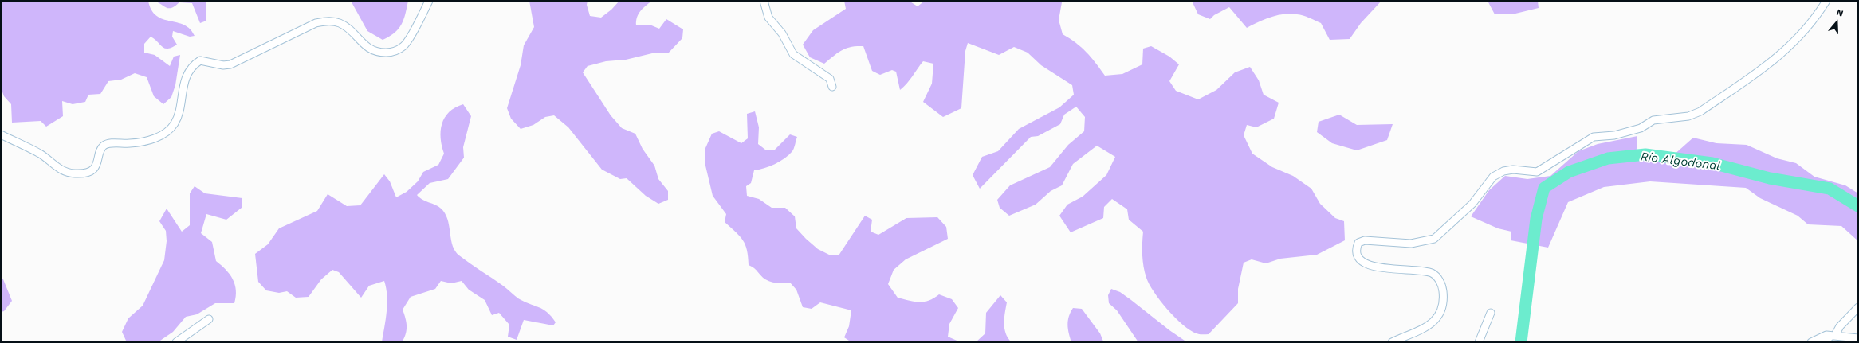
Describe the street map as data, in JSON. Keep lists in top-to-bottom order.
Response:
{
  "water": ["Río Algodonal"],
  "north": "top"
}
